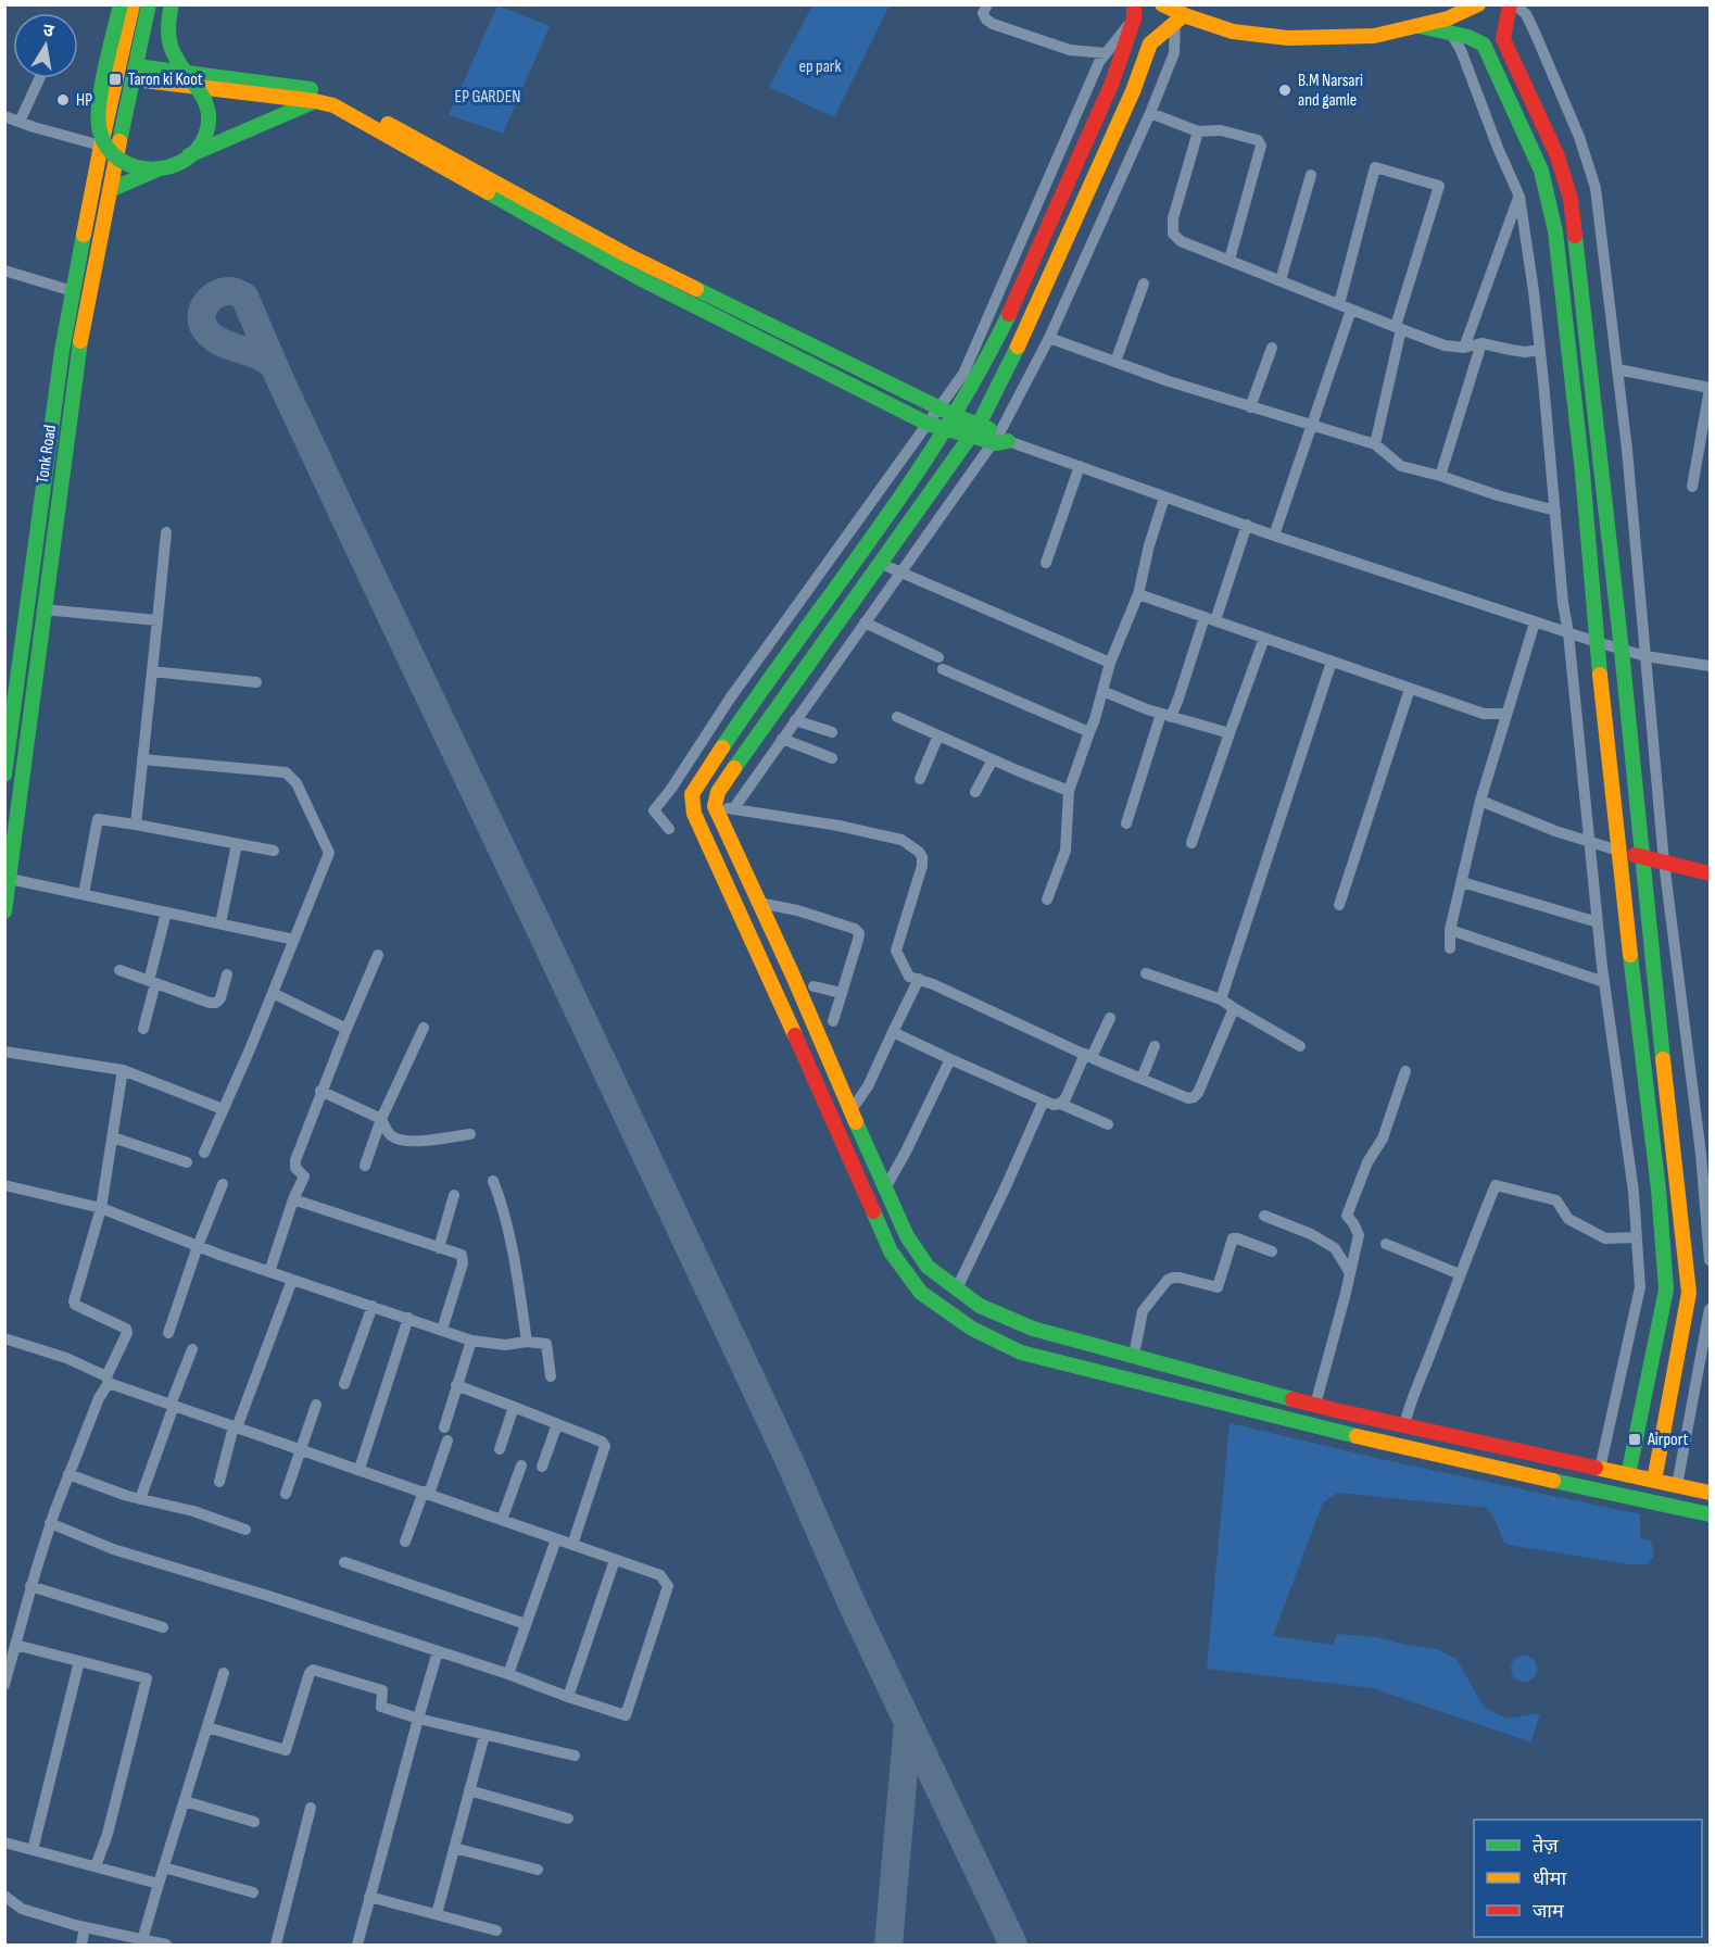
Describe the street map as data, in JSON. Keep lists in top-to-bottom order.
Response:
{
  "streets": {
    "street": ["Tonk Road"]
  },
  "parks": ["ep park", "EP GARDEN"],
  "places": {
    "transit": ["Taron ki Koot", "Airport"],
    "other": ["B.M Narsari and gamle", "HP"]
  },
  "legend": ["तेज़", "धीमा", "जाम"],
  "north": "top"
}
